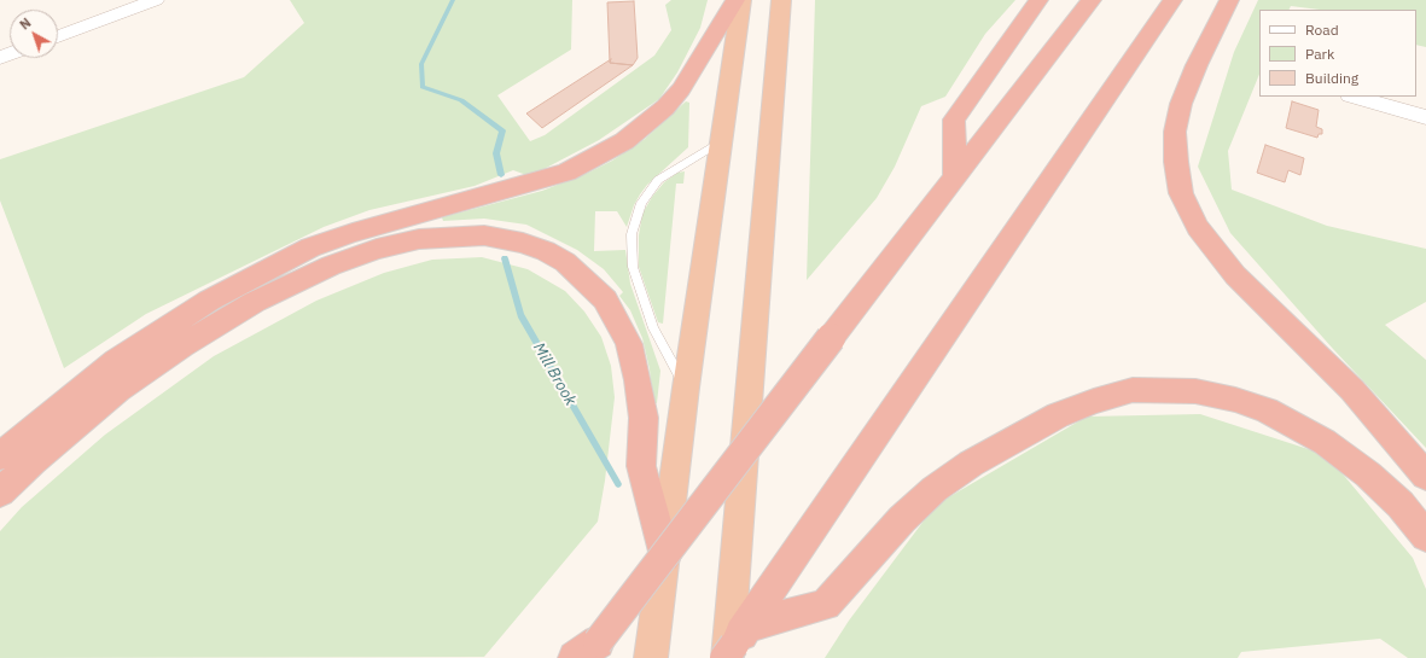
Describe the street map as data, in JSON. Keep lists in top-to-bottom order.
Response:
{
  "water": ["Mill Brook"],
  "legend": ["Road", "Park", "Building"],
  "north": "top left"
}
